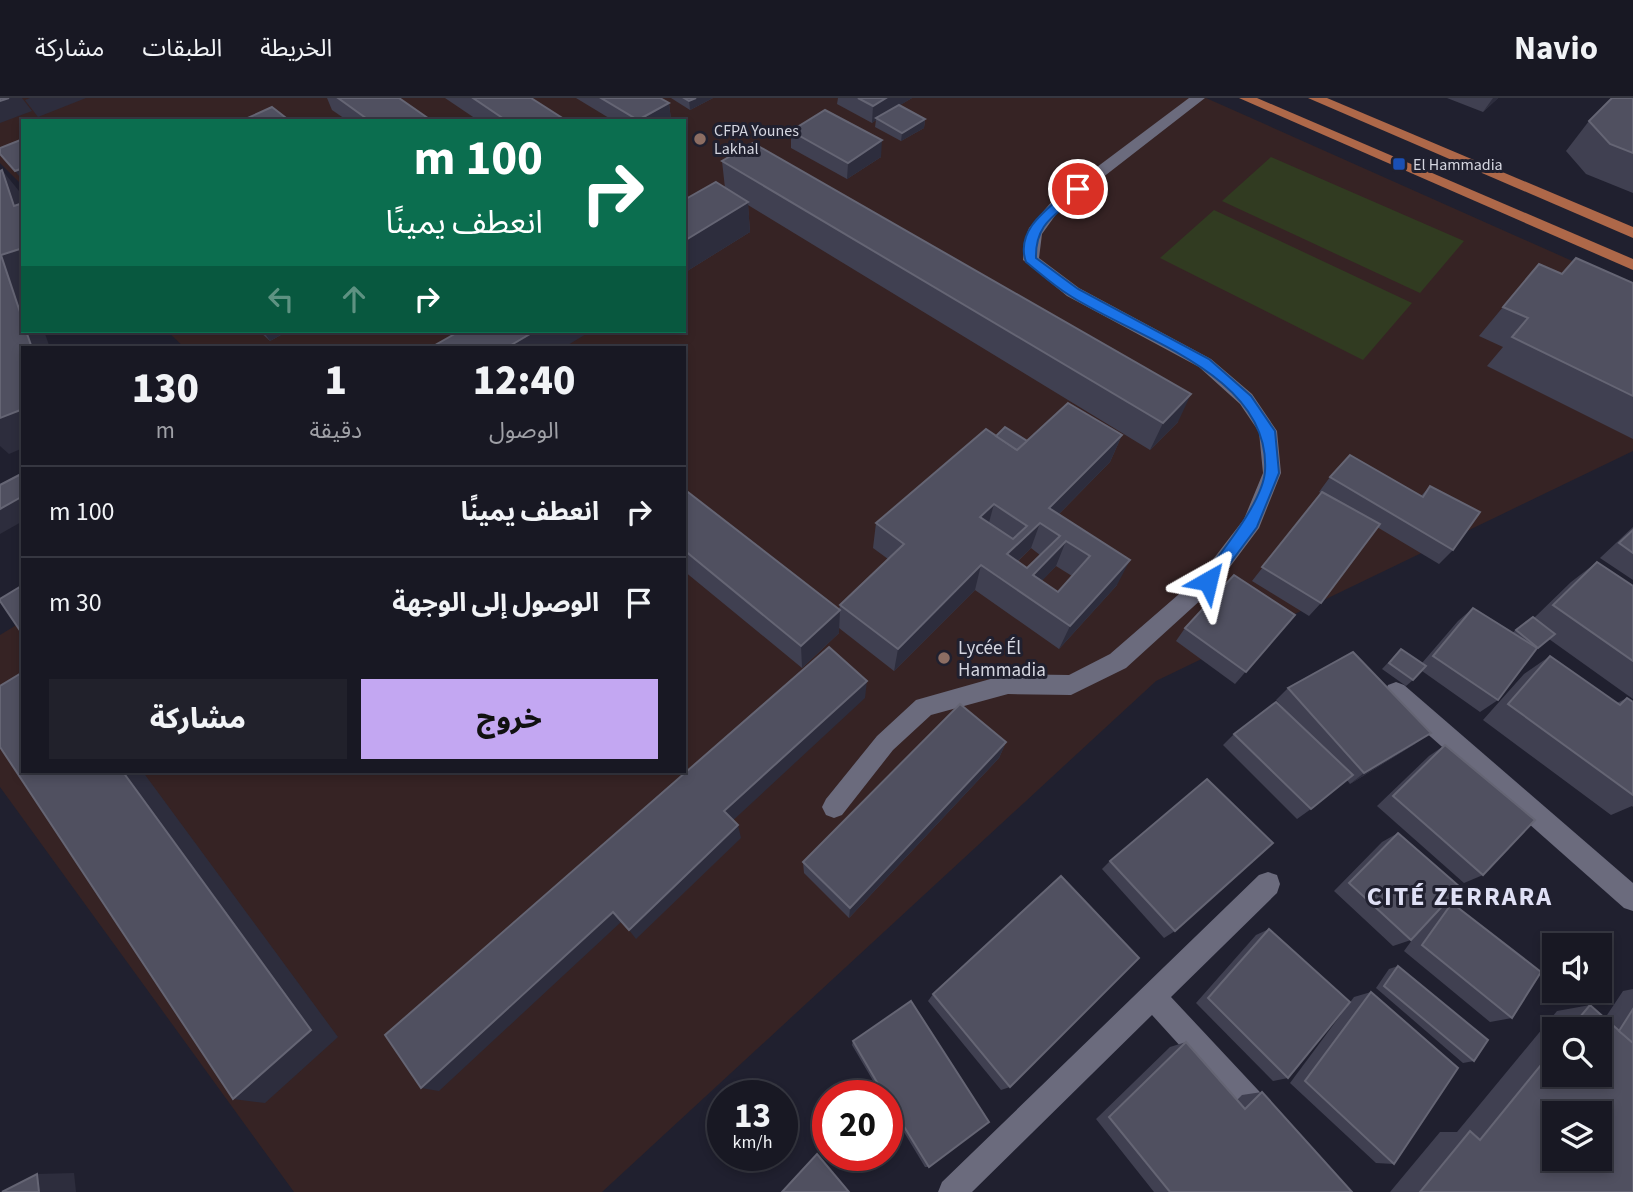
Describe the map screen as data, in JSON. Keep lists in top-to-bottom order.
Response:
{
  "districts": ["CITÉ ZERRARA"],
  "places": {
    "other": ["CFPA Younes Lakhal", "Lycée Él Hammadia"],
    "transit": ["El Hammadia"]
  },
  "page": {
    "header": "Navio",
    "nav": ["الخريطة", "الطبقات", "مشاركة"],
    "turn": ["100 m", "انعطف يمينًا"],
    "eta": [
      "12:40",
      "الوصول",
      "1",
      "دقيقة",
      "130",
      "m"
    ],
    "list": [
      {
        "name": "انعطف يمينًا",
        "value": "100 m"
      },
      {
        "name": "الوصول إلى الوجهة",
        "value": "30 m"
      }
    ],
    "buttons": ["خروج", "مشاركة"],
    "speed": "13 km/h",
    "limit": "20"
  }
}
